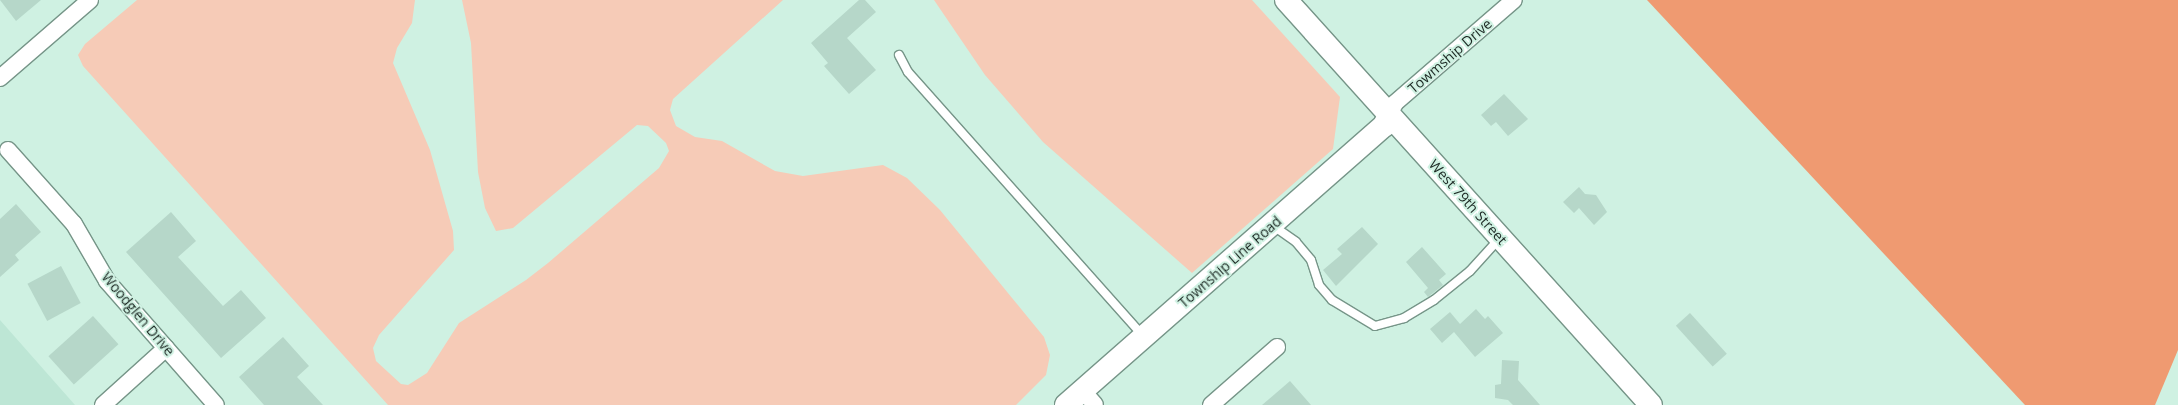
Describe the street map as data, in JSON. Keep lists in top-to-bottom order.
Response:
{
  "streets": {
    "main road": ["West 79th Street", "Township Line Road"],
    "street": ["Towmship Drive", "Woodglen Drive"]
  },
  "crossings": [
    ["Towmship Drive", "West 79th Street"],
    ["Towmship Drive", "Township Line Road"],
    ["West 79th Street", "Township Line Road"]
  ]
}
